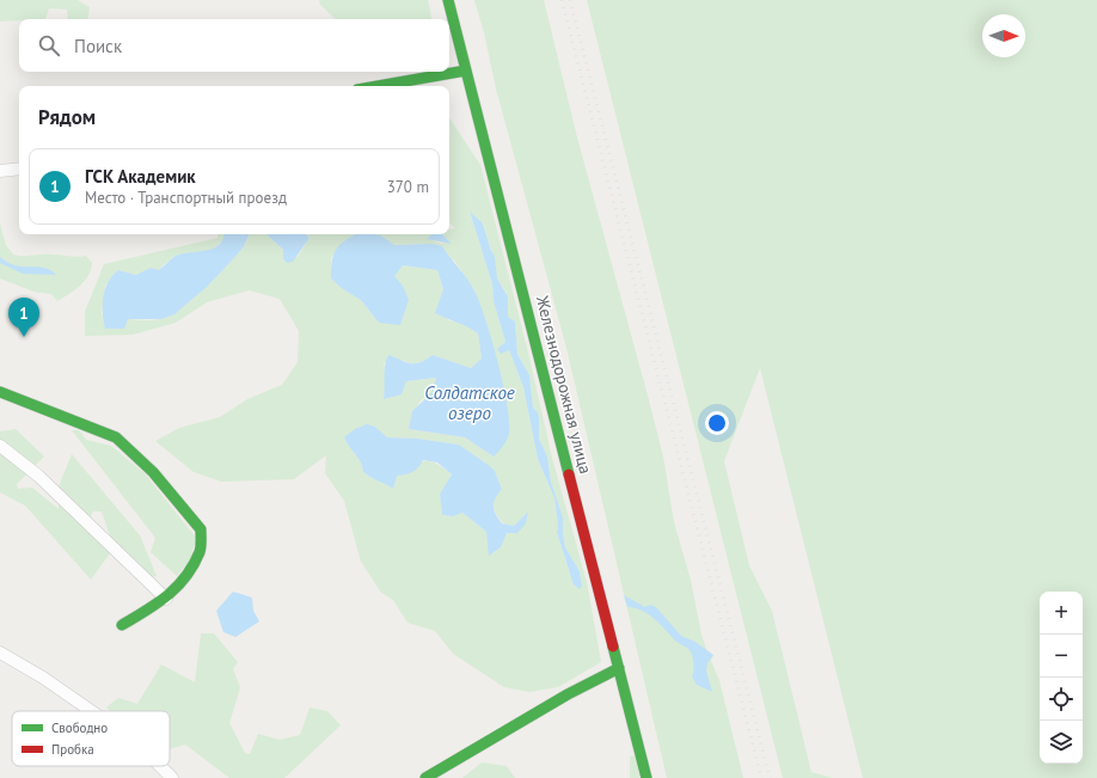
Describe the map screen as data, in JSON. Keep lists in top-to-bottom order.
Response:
{
  "streets": {
    "main road": ["Железнодорожная улица"]
  },
  "water": ["Солдатское озеро"],
  "legend": ["Свободно", "Пробка"],
  "north": "right",
  "page": {
    "search": "Поиск",
    "heading": "Рядом",
    "list": [
      {
        "mark": "1",
        "name": "ГСК Академик",
        "note": "Место · Транспортный проезд",
        "value": "370 m"
      }
    ],
    "pins": "1",
    "map_buttons": ["+", "−"]
  }
}
